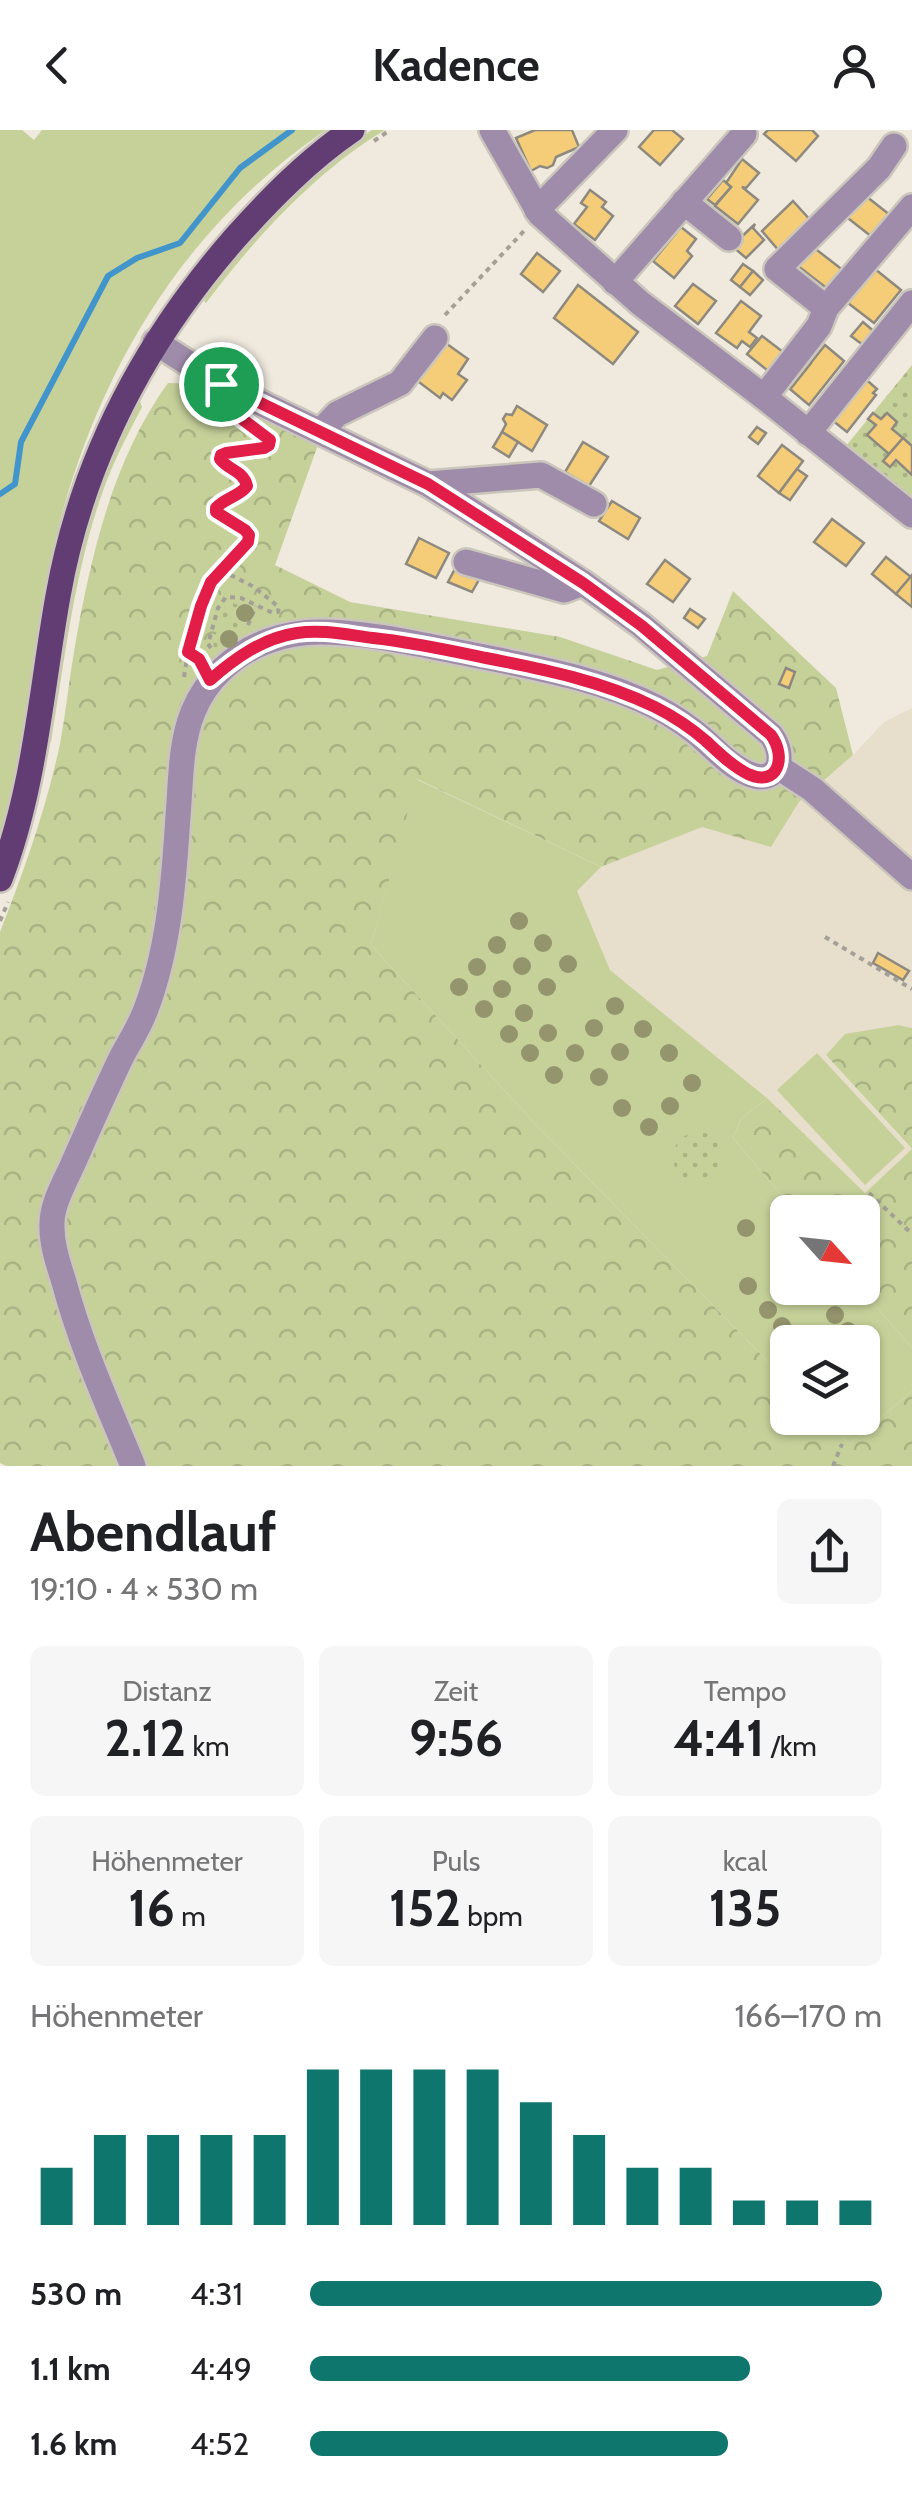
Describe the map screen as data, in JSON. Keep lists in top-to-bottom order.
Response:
{
  "north": "bottom right",
  "page": {
    "header": "Kadence",
    "heading": ["Abendlauf", "19:10 · 4 × 530 m"],
    "stats": [
      ["Distanz", "2.12 km"],
      ["Zeit", "9:56"],
      ["Tempo", "4:41 /km"],
      ["Höhenmeter", "16 m"],
      ["Puls", "152 bpm"],
      ["kcal", "135"]
    ],
    "chart": ["Höhenmeter", "166–170 m"],
    "list": [
      {
        "name": "530 m",
        "note": "4:31"
      },
      {
        "name": "1.1 km",
        "note": "4:49"
      },
      {
        "name": "1.6 km",
        "note": "4:52"
      }
    ]
  }
}
